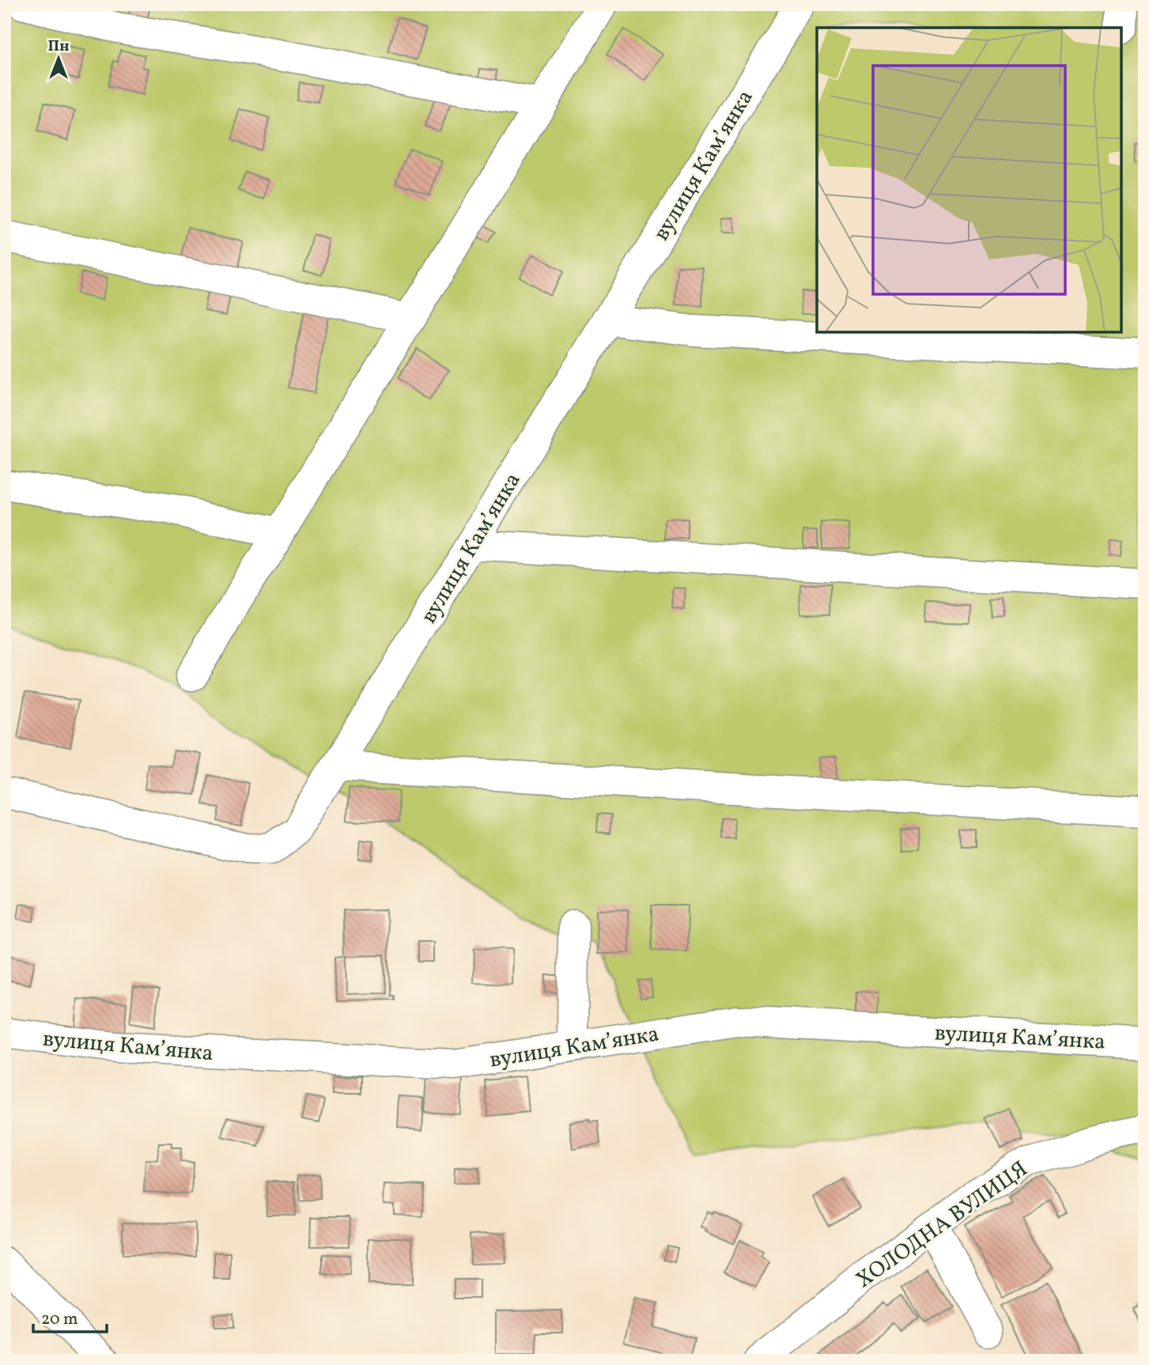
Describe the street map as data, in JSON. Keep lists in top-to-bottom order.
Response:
{
  "streets": {
    "street": ["вулиця Камʼянка", "ХОЛОДНА ВУЛИЦЯ"]
  },
  "scale_bar": "20 m",
  "north": "top"
}
